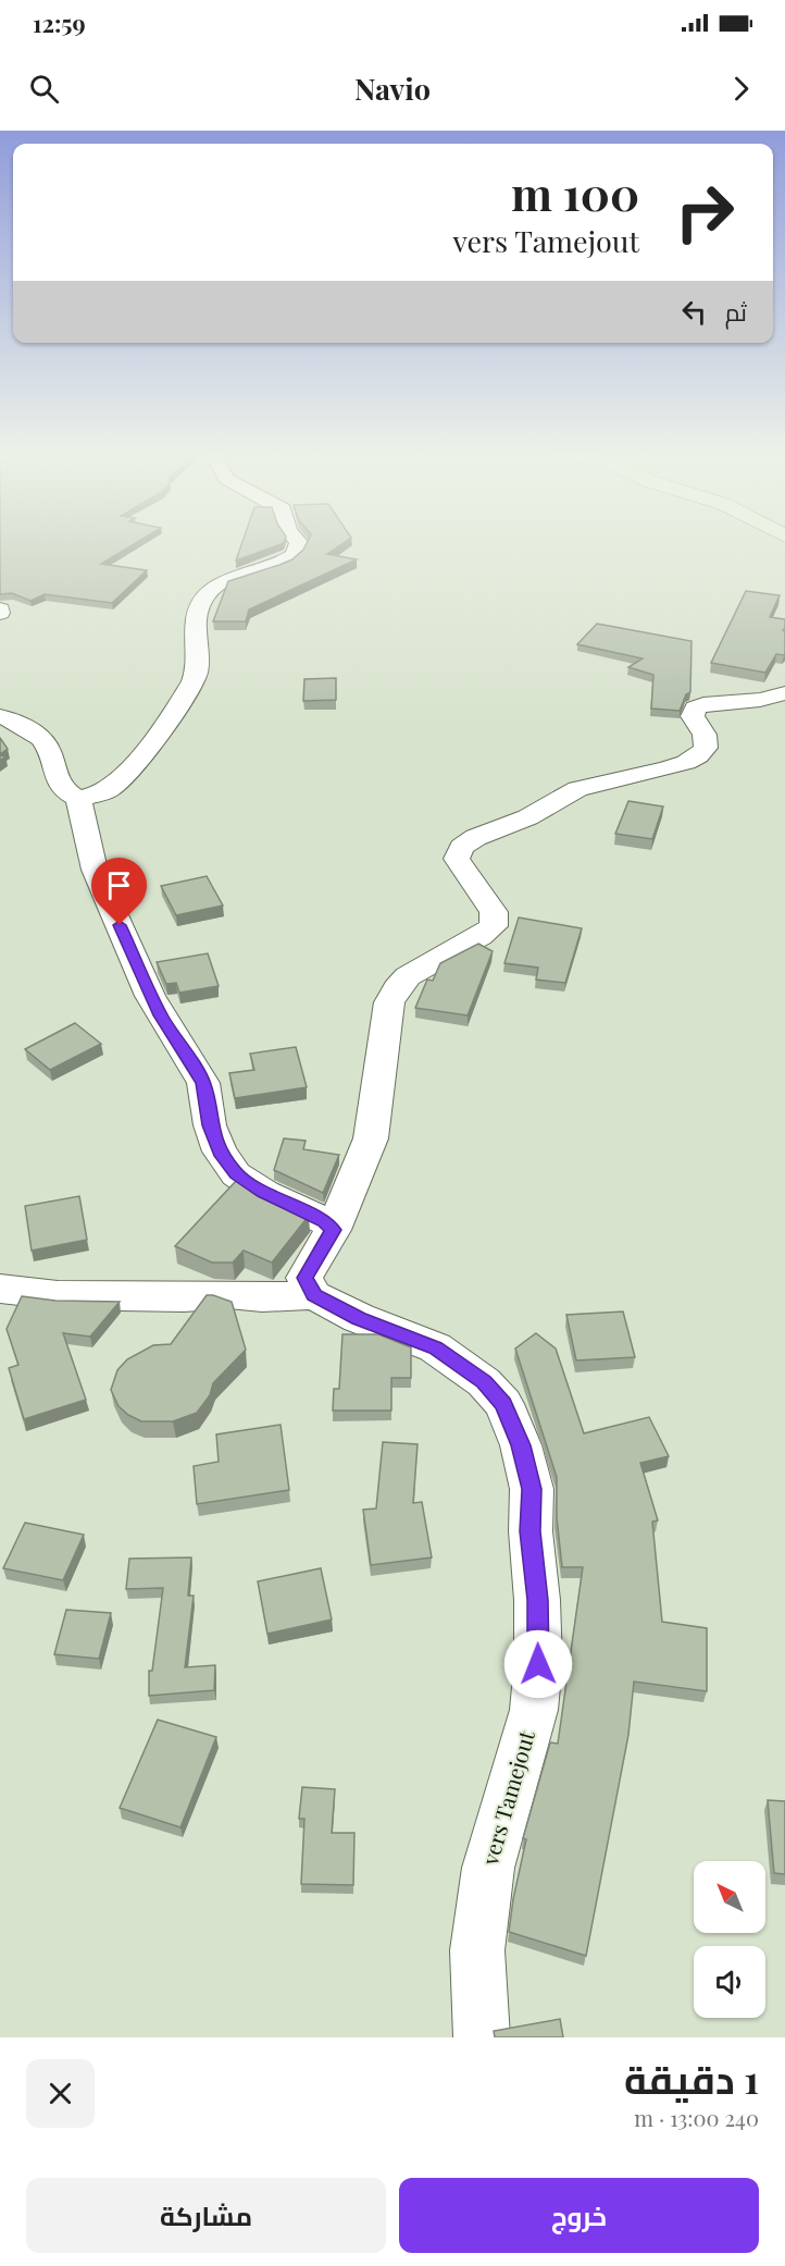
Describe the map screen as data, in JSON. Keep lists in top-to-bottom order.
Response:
{
  "streets": {
    "street": ["vers Tamejout"]
  },
  "north": "top left",
  "page": {
    "status": "12:59",
    "header": "Navio",
    "turn": ["100 m", "vers Tamejout"],
    "then": "ثم",
    "heading": ["1 دقيقة", "240 m · 13:00"],
    "buttons": ["خروج", "مشاركة"]
  }
}
